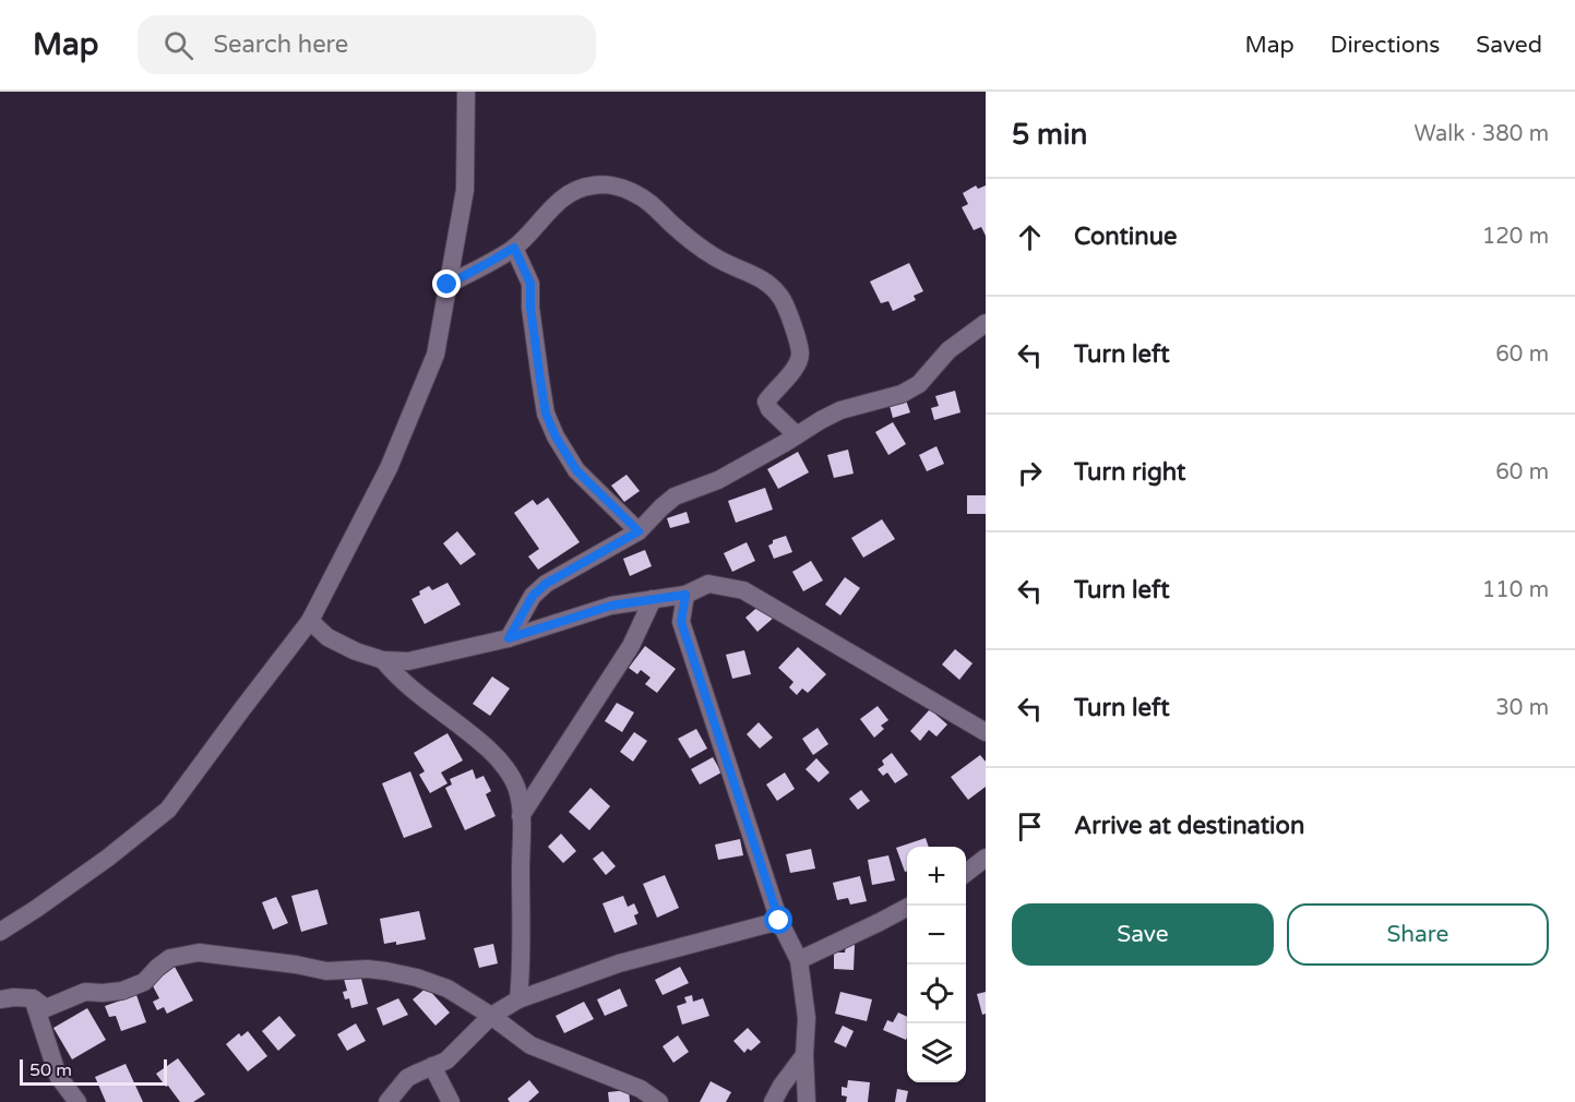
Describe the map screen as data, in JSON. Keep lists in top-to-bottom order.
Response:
{
  "scale_bar": "50 m",
  "page": {
    "header": "Map",
    "search": "Search here",
    "nav": ["Map", "Directions", "Saved"],
    "heading": ["5 min", "Walk · 380 m"],
    "list": [
      ["Continue", "120 m"],
      ["Turn left", "60 m"],
      ["Turn right", "60 m"],
      ["Turn left", "110 m"],
      ["Turn left", "30 m"],
      "Arrive at destination"
    ],
    "map_buttons": ["+", "−"],
    "buttons": ["Save", "Share"],
    "scale": "50 m"
  }
}
